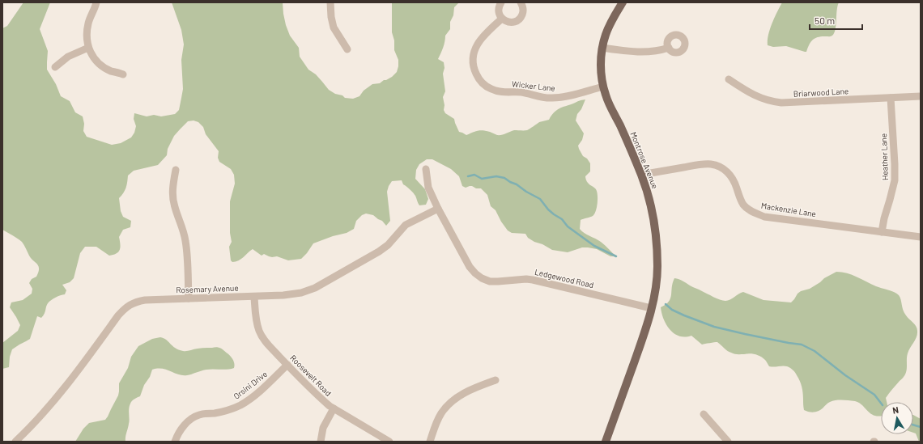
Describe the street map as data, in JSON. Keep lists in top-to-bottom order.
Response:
{
  "streets": {
    "main road": ["Montrose Avenue"],
    "street": [
      "Wicker Lane",
      "Briarwood Lane",
      "Heather Lane",
      "Mackenzie Lane",
      "Ledgewood Road",
      "Rosemary Avenue",
      "Roosevelt Road",
      "Orsini Drive"
    ]
  },
  "crossings": [
    ["Wicker Lane", "Montrose Avenue"],
    ["Briarwood Lane", "Heather Lane"],
    ["Heather Lane", "Mackenzie Lane"],
    ["Montrose Avenue", "Mackenzie Lane"],
    ["Montrose Avenue", "Ledgewood Road"],
    ["Ledgewood Road", "Rosemary Avenue"],
    ["Rosemary Avenue", "Roosevelt Road"],
    ["Roosevelt Road", "Orsini Drive"]
  ],
  "scale_bar": "50 m",
  "north": "top"
}
